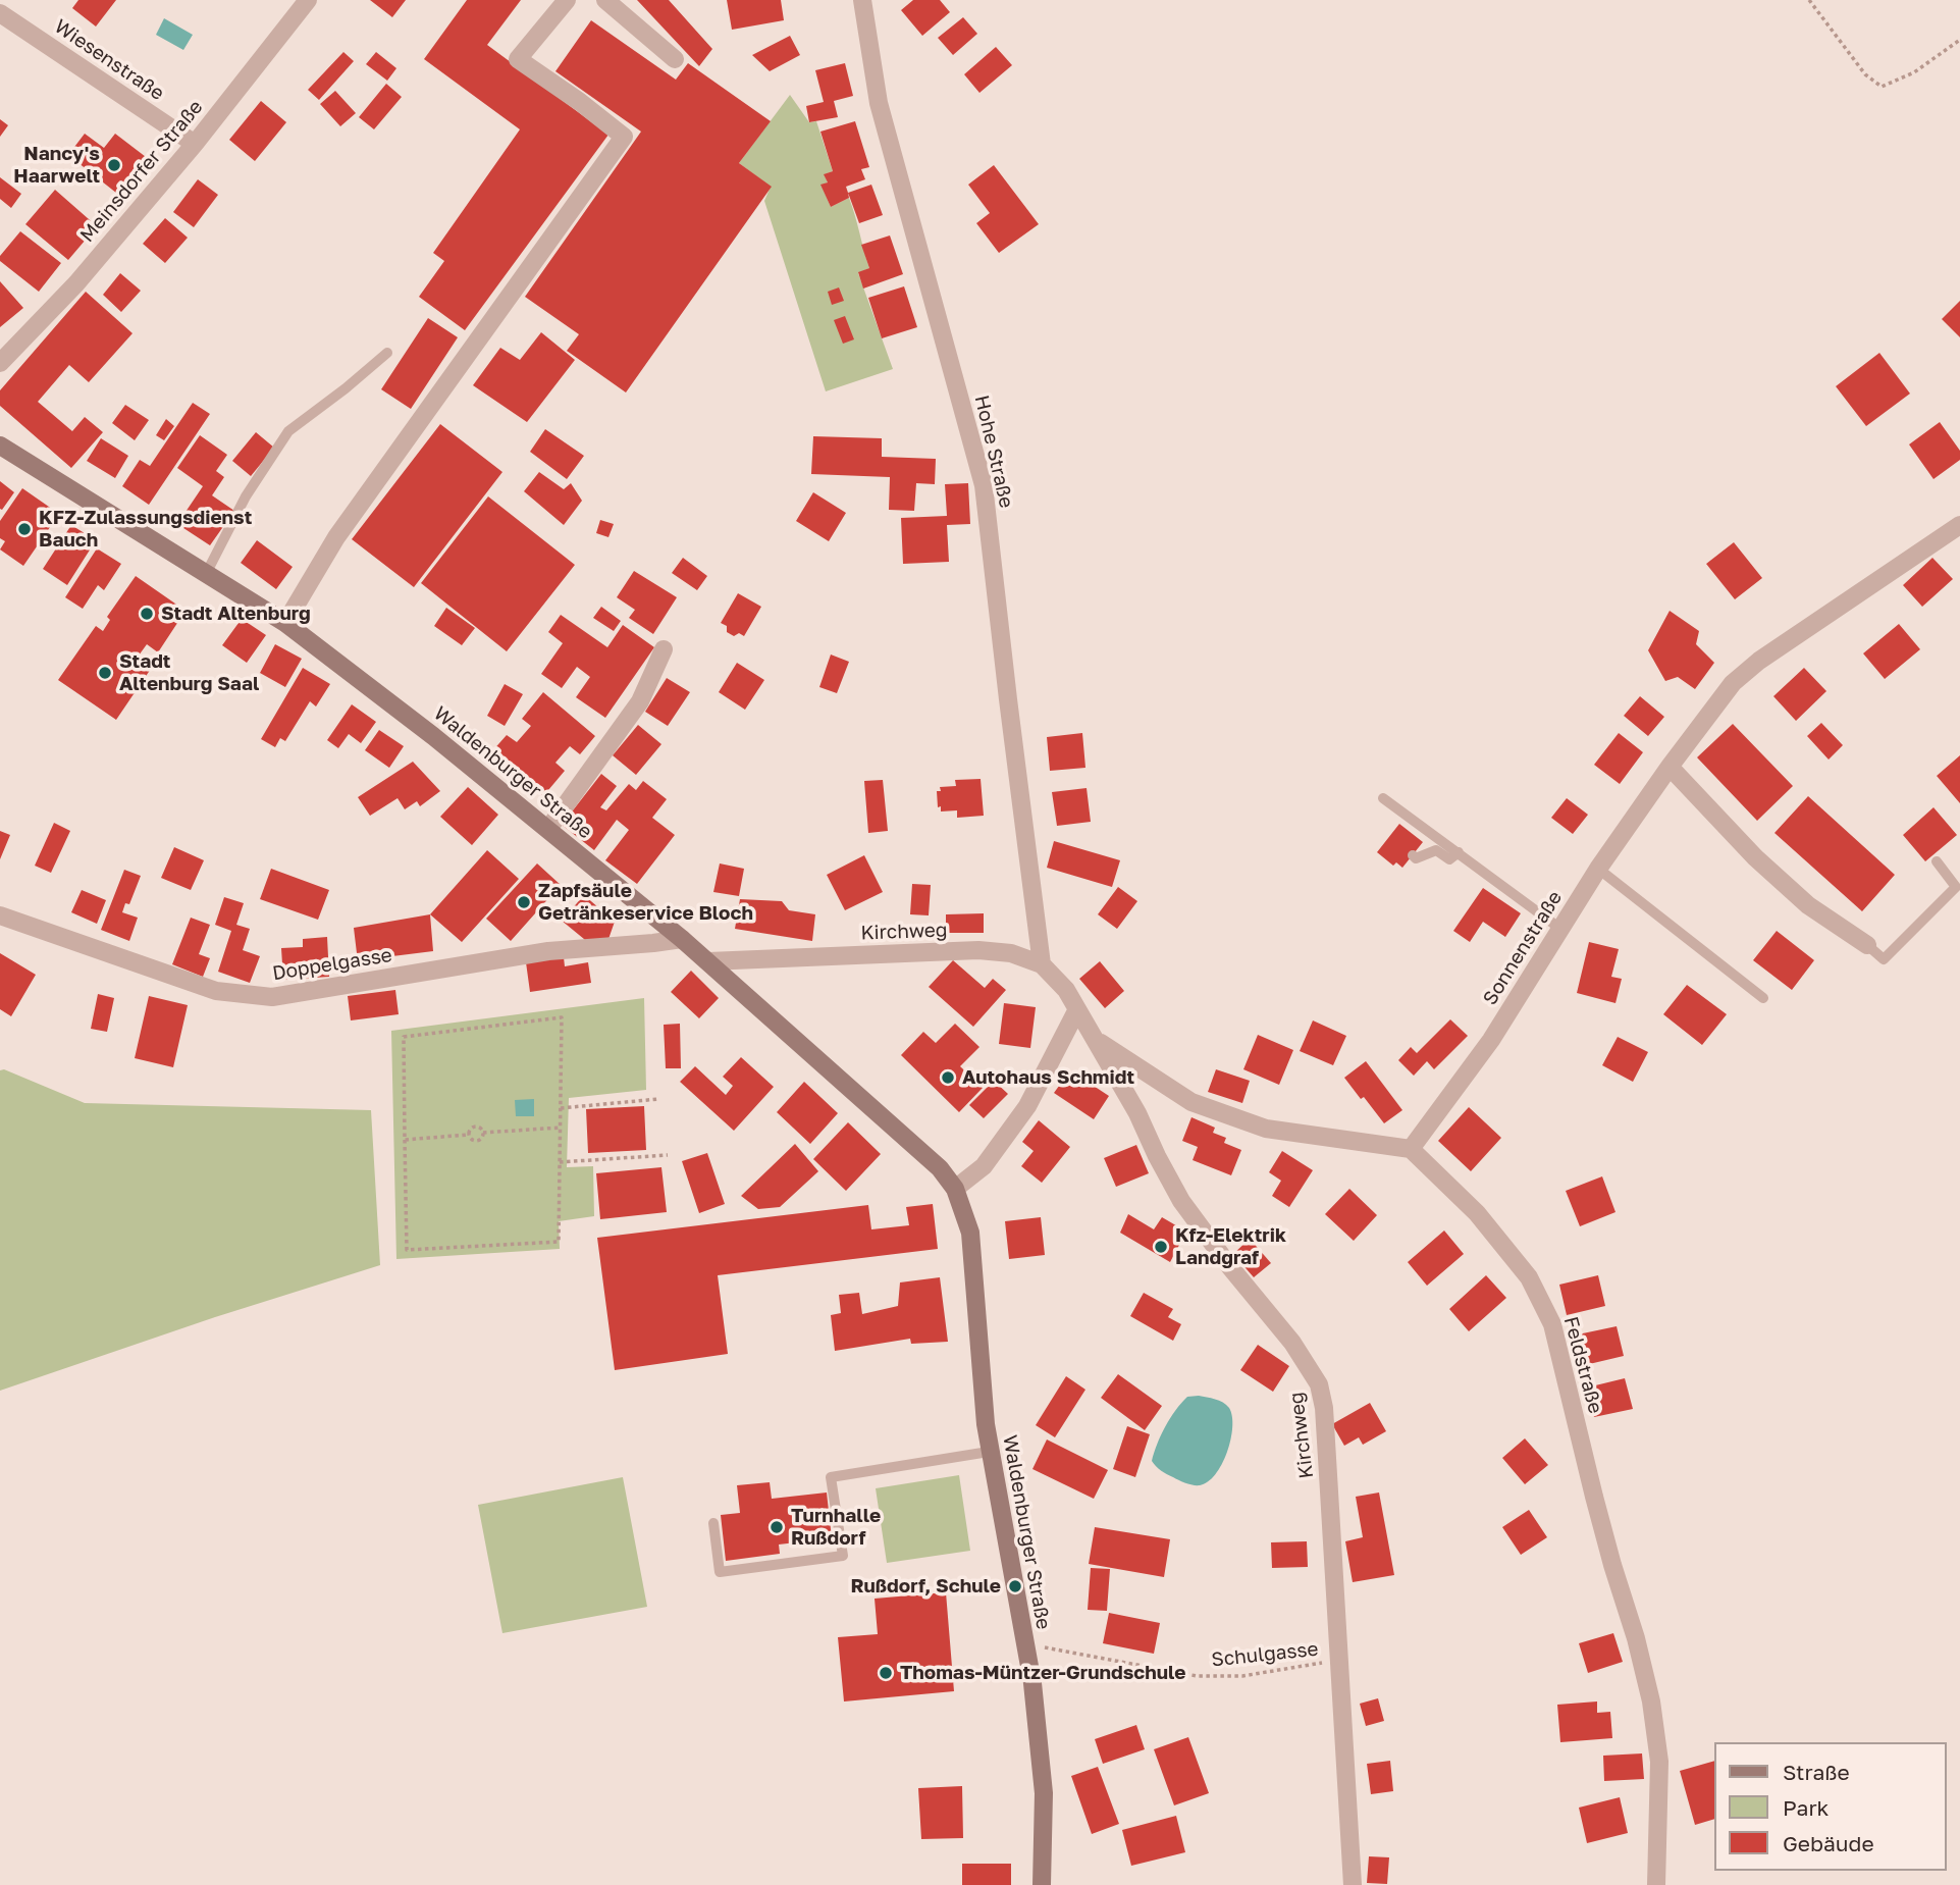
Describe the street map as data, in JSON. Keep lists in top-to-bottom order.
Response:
{
  "streets": {
    "main road": ["Waldenburger Straße"],
    "street": [
      "Wiesenstraße",
      "Meinsdorfer Straße",
      "Hohe Straße",
      "Kirchweg",
      "Sonnenstraße",
      "Doppelgasse",
      "Feldstraße"
    ],
    "path": ["Schulgasse"]
  },
  "crossings": [
    ["Wiesenstraße", "Meinsdorfer Straße"],
    ["Hohe Straße", "Kirchweg"],
    ["Waldenburger Straße", "Kirchweg"],
    ["Waldenburger Straße", "Doppelgasse"],
    ["Waldenburger Straße", "Schulgasse"],
    ["Kirchweg", "Schulgasse"],
    ["Sonnenstraße", "Feldstraße"]
  ],
  "places": [
    "Nancy's Haarwelt",
    "KFZ-Zulassungsdienst Bauch",
    "Stadt Altenburg",
    "Stadt Altenburg Saal",
    "Zapfsäule Getränkeservice Bloch",
    "Autohaus Schmidt",
    "Kfz-Elektrik Landgraf",
    "Turnhalle Rußdorf",
    "Rußdorf, Schule",
    "Thomas-Müntzer-Grundschule"
  ],
  "legend": ["Straße", "Park", "Gebäude"]
}
